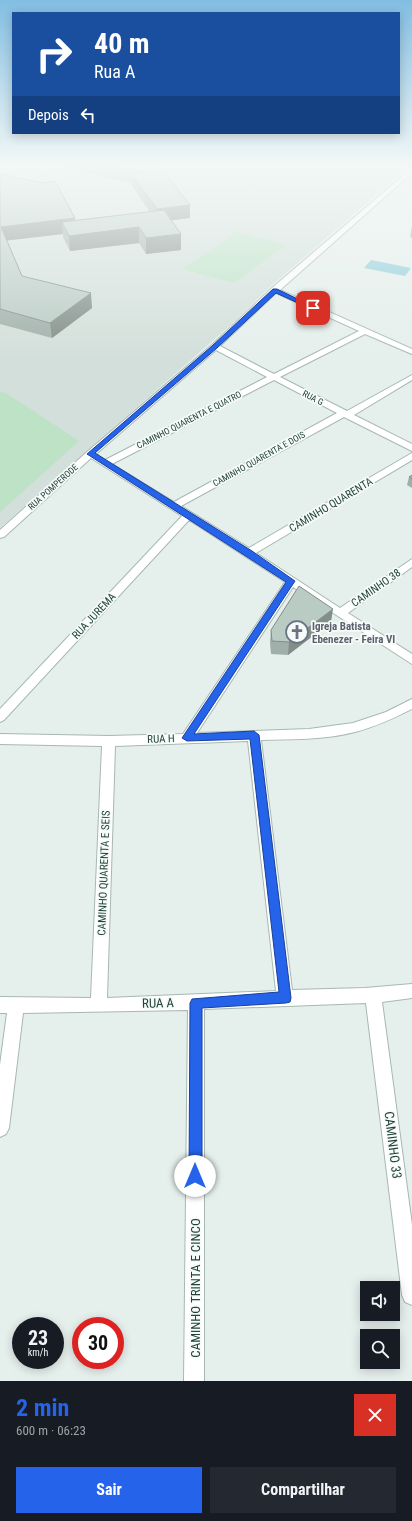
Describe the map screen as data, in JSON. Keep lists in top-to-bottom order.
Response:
{
  "streets": {
    "street": [
      "RUA G",
      "CAMINHO QUARENTA E QUATRO",
      "CAMINHO QUARENTA E DOIS",
      "RUA POMPERODE",
      "CAMINHO QUARENTA",
      "CAMINHO 38",
      "RUA JUREMA",
      "RUA H",
      "CAMINHO QUARENTA E SEIS",
      "RUA A",
      "CAMINHO 33",
      "CAMINHO TRINTA E CINCO"
    ]
  },
  "crossings": [
    ["RUA G", "CAMINHO QUARENTA E QUATRO"],
    ["RUA G", "CAMINHO QUARENTA E DOIS"],
    ["RUA G", "RUA POMPERODE"],
    ["RUA H", "CAMINHO QUARENTA E SEIS"],
    ["CAMINHO QUARENTA E SEIS", "RUA A"],
    ["RUA A", "CAMINHO 33"],
    ["RUA A", "CAMINHO TRINTA E CINCO"]
  ],
  "places": {
    "church": ["Igreja Batista Ebenezer - Feira VI"]
  },
  "page": {
    "turn": ["40 m", "Rua A"],
    "then": "Depois",
    "speed": "23 km/h",
    "limit": "30",
    "heading": ["2 min", "600 m · 06:23"],
    "buttons": ["Sair", "Compartilhar"]
  }
}
